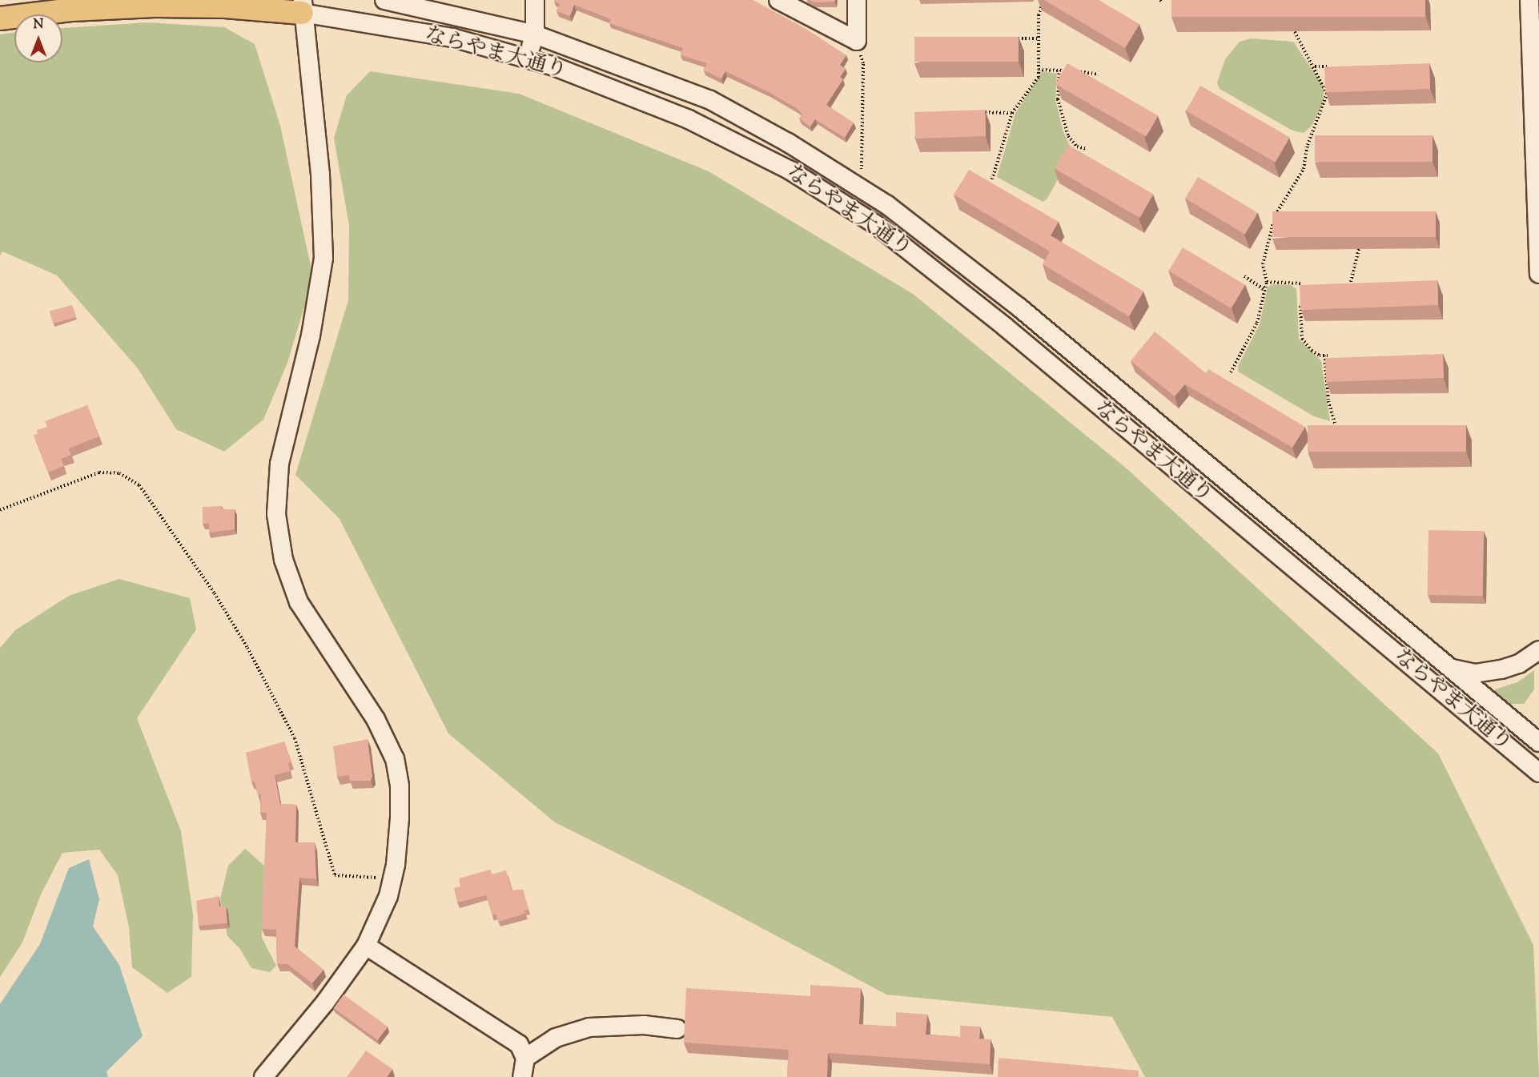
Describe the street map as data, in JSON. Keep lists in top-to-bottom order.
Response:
{
  "streets": {
    "main road": ["ならやま大通り"]
  },
  "north": "top"
}
